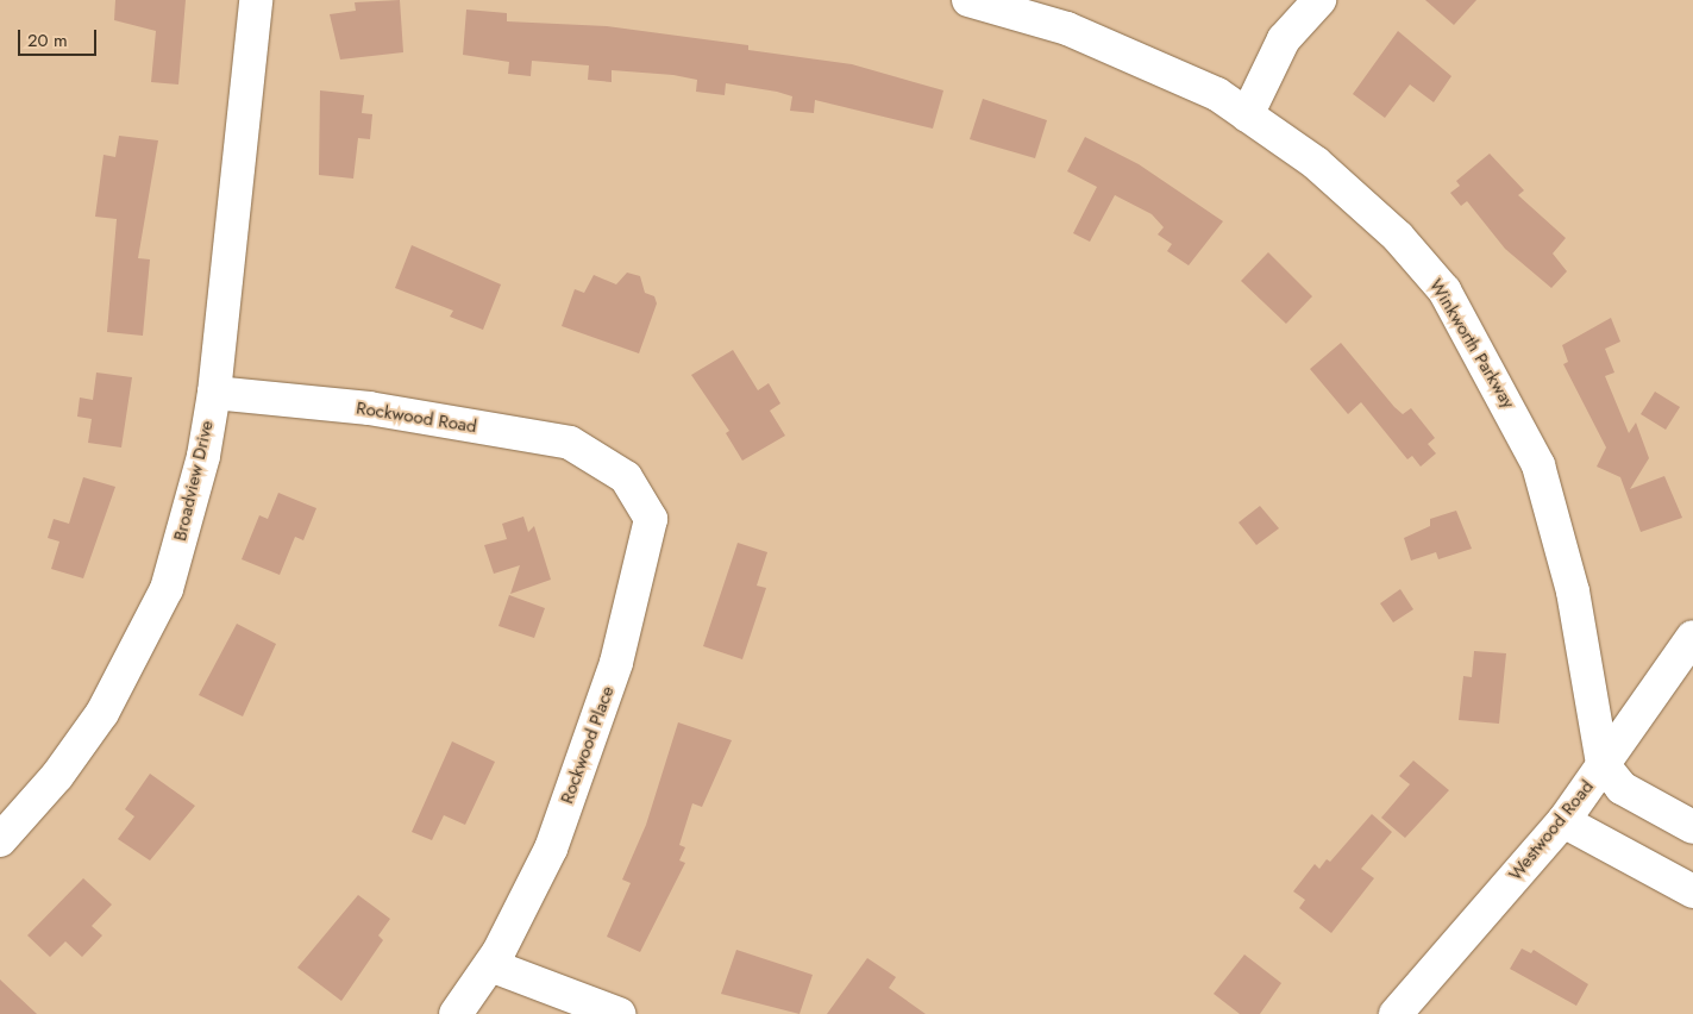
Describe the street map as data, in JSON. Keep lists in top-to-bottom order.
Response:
{
  "streets": {
    "street": [
      "Winkworth Parkway",
      "Rockwood Road",
      "Broadview Drive",
      "Rockwood Place",
      "Westwood Road"
    ]
  },
  "crossings": [
    ["Winkworth Parkway", "Westwood Road"],
    ["Rockwood Road", "Broadview Drive"],
    ["Rockwood Road", "Rockwood Place"]
  ],
  "scale_bar": "20 m"
}
